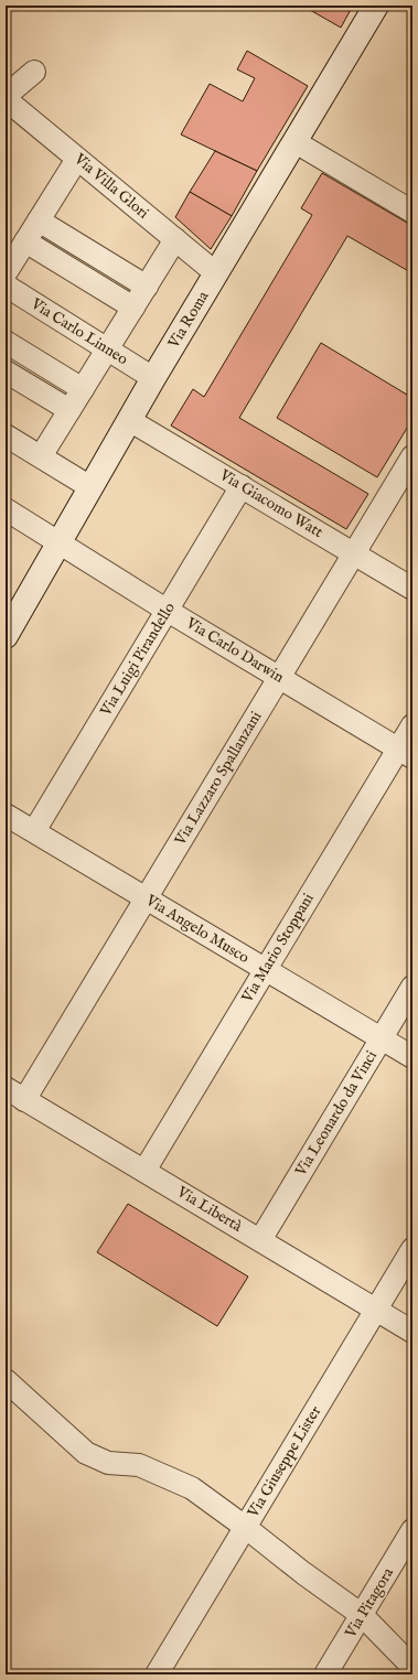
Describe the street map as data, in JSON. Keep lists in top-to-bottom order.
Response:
{
  "streets": {
    "main road": ["Via Roma"],
    "street": [
      "Via Villa Glori",
      "Via Carlo Linneo",
      "Via Giacomo Watt",
      "Via Carlo Darwin",
      "Via Luigi Pirandello",
      "Via Lazzaro Spallanzani",
      "Via Angelo Musco",
      "Via Mario Stoppani",
      "Via Leonardo da Vinci",
      "Via Libertà",
      "Via Giuseppe Lister",
      "Via Pitagora"
    ]
  },
  "crossings": [
    ["Via Villa Glori", "Via Roma"],
    ["Via Roma", "Via Carlo Linneo"],
    ["Via Roma", "Via Giacomo Watt"],
    ["Via Roma", "Via Carlo Darwin"],
    ["Via Giacomo Watt", "Via Luigi Pirandello"],
    ["Via Giacomo Watt", "Via Lazzaro Spallanzani"],
    ["Via Carlo Darwin", "Via Luigi Pirandello"],
    ["Via Carlo Darwin", "Via Lazzaro Spallanzani"],
    ["Via Carlo Darwin", "Via Mario Stoppani"],
    ["Via Luigi Pirandello", "Via Angelo Musco"],
    ["Via Lazzaro Spallanzani", "Via Angelo Musco"],
    ["Via Lazzaro Spallanzani", "Via Libertà"],
    ["Via Angelo Musco", "Via Mario Stoppani"],
    ["Via Angelo Musco", "Via Leonardo da Vinci"],
    ["Via Mario Stoppani", "Via Libertà"],
    ["Via Leonardo da Vinci", "Via Libertà"],
    ["Via Libertà", "Via Giuseppe Lister"]
  ]
}
